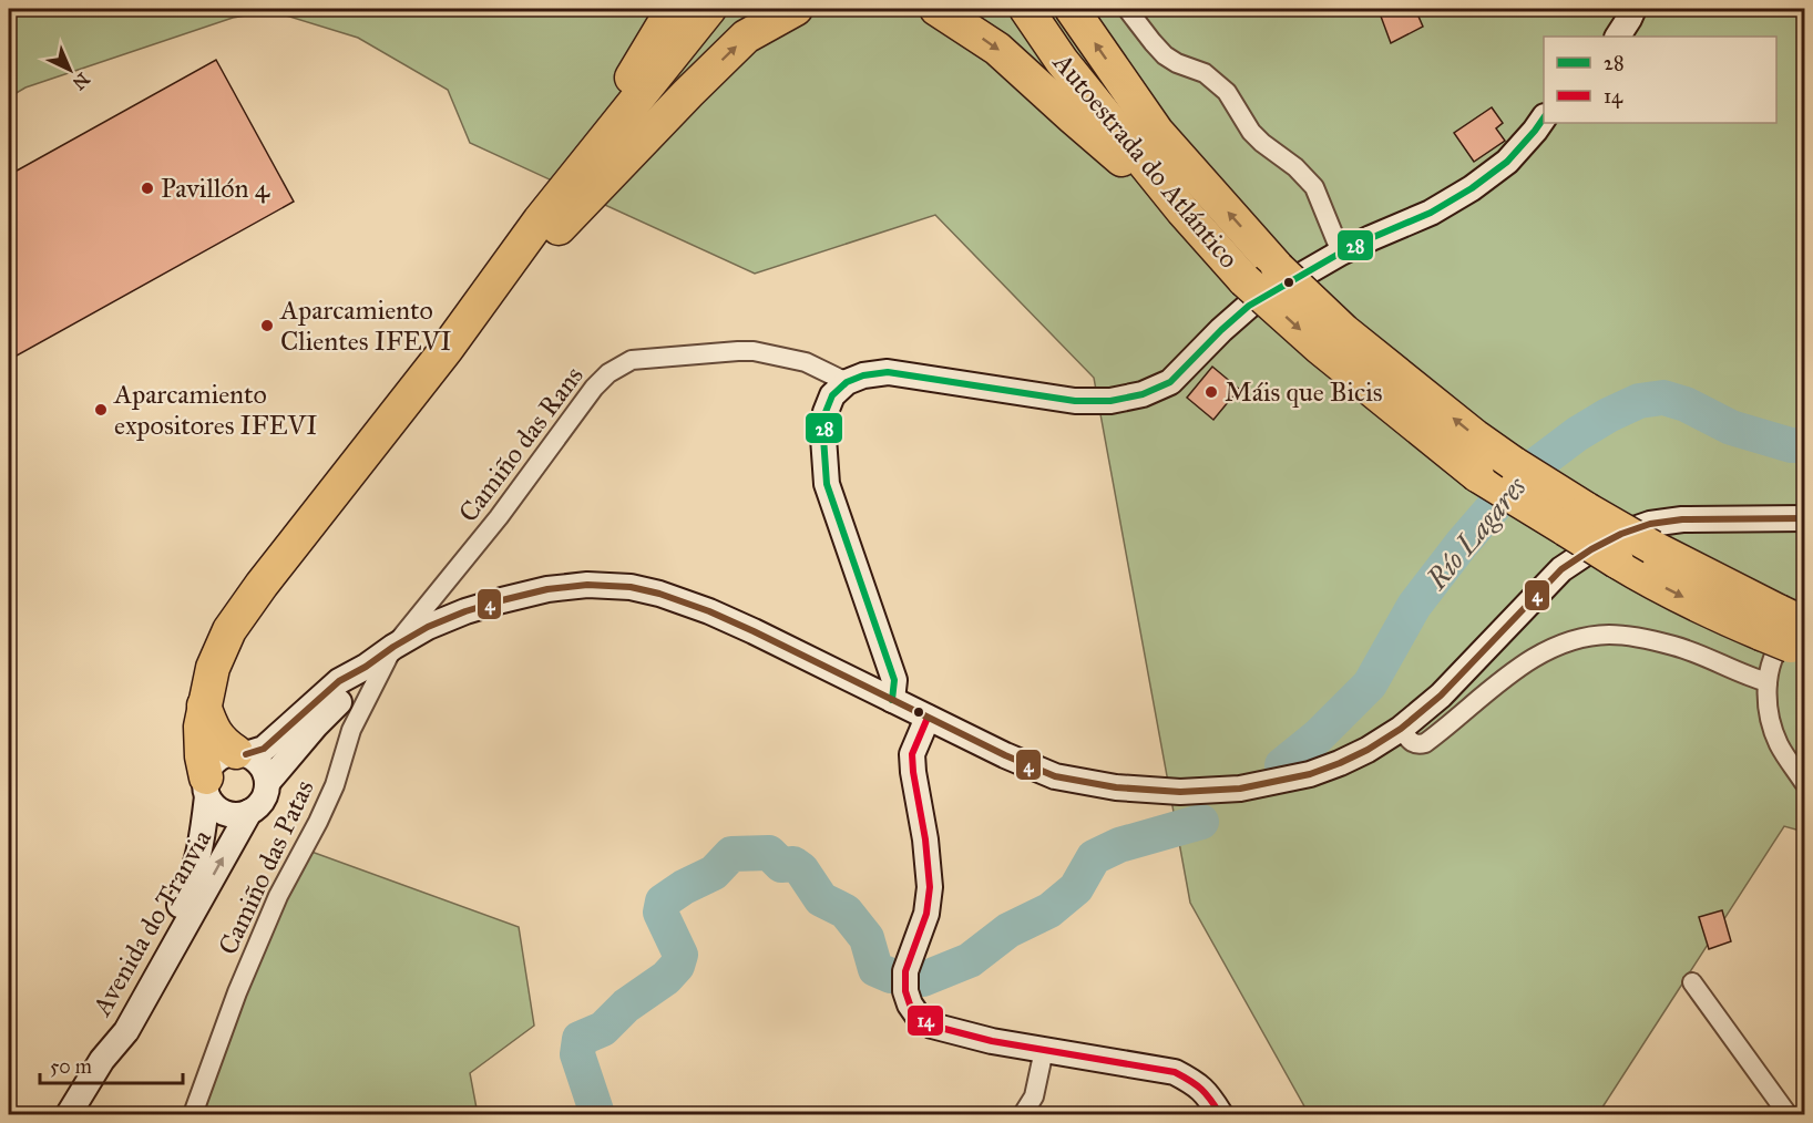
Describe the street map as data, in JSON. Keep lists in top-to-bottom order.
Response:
{
  "streets": {
    "highway": ["Autoestrada do Atlántico"],
    "main road": ["Avenida do Tranvia"],
    "street": ["Camiño das Rans", "Camiño das Patas"]
  },
  "crossings": [
    ["Camiño das Rans", "Camiño das Patas"]
  ],
  "water": ["Río Lagares"],
  "places": [
    "Pavillón 4",
    "Aparcamiento Clientes IFEVI",
    "Máis que Bicis",
    "Aparcamiento expositores IFEVI"
  ],
  "lines": ["transit line 28", "transit line 4", "transit line 14"],
  "legend": ["28", "14"],
  "scale_bar": "50 m",
  "north": "bottom right"
}
